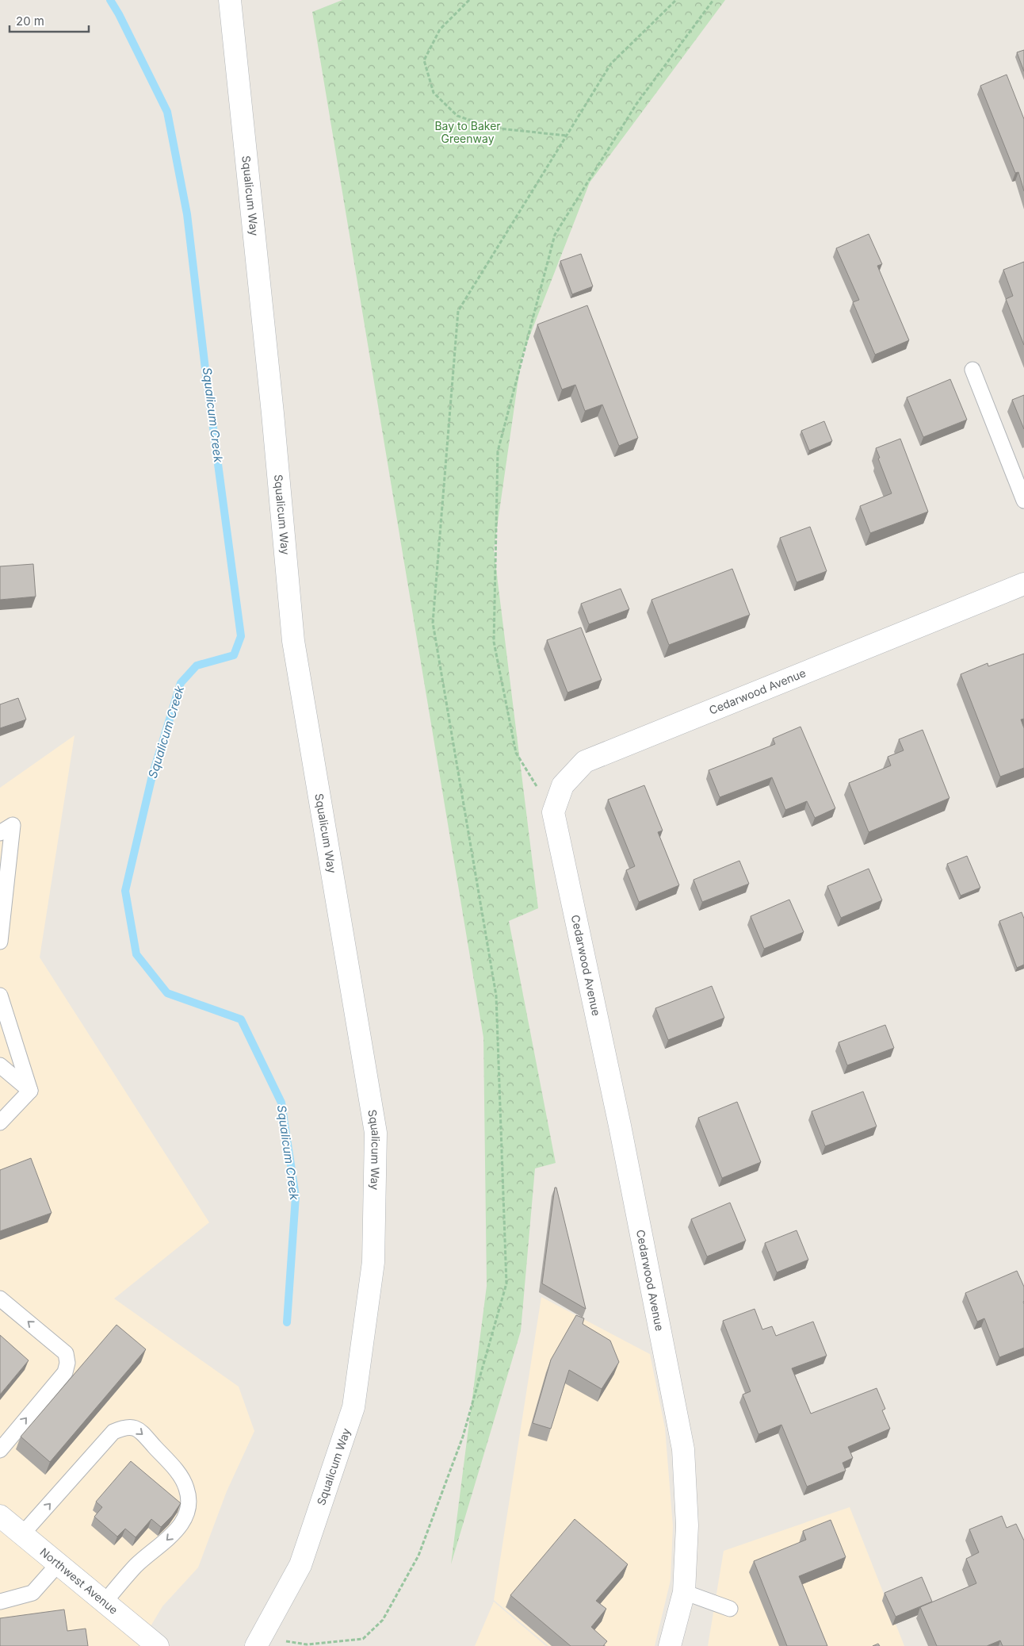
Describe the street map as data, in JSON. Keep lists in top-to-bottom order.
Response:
{
  "streets": {
    "street": ["Squalicum Way", "Cedarwood Avenue", "Northwest Avenue"]
  },
  "water": ["Squalicum Creek"],
  "parks": ["Bay to Baker Greenway"],
  "scale_bar": "20 m"
}
